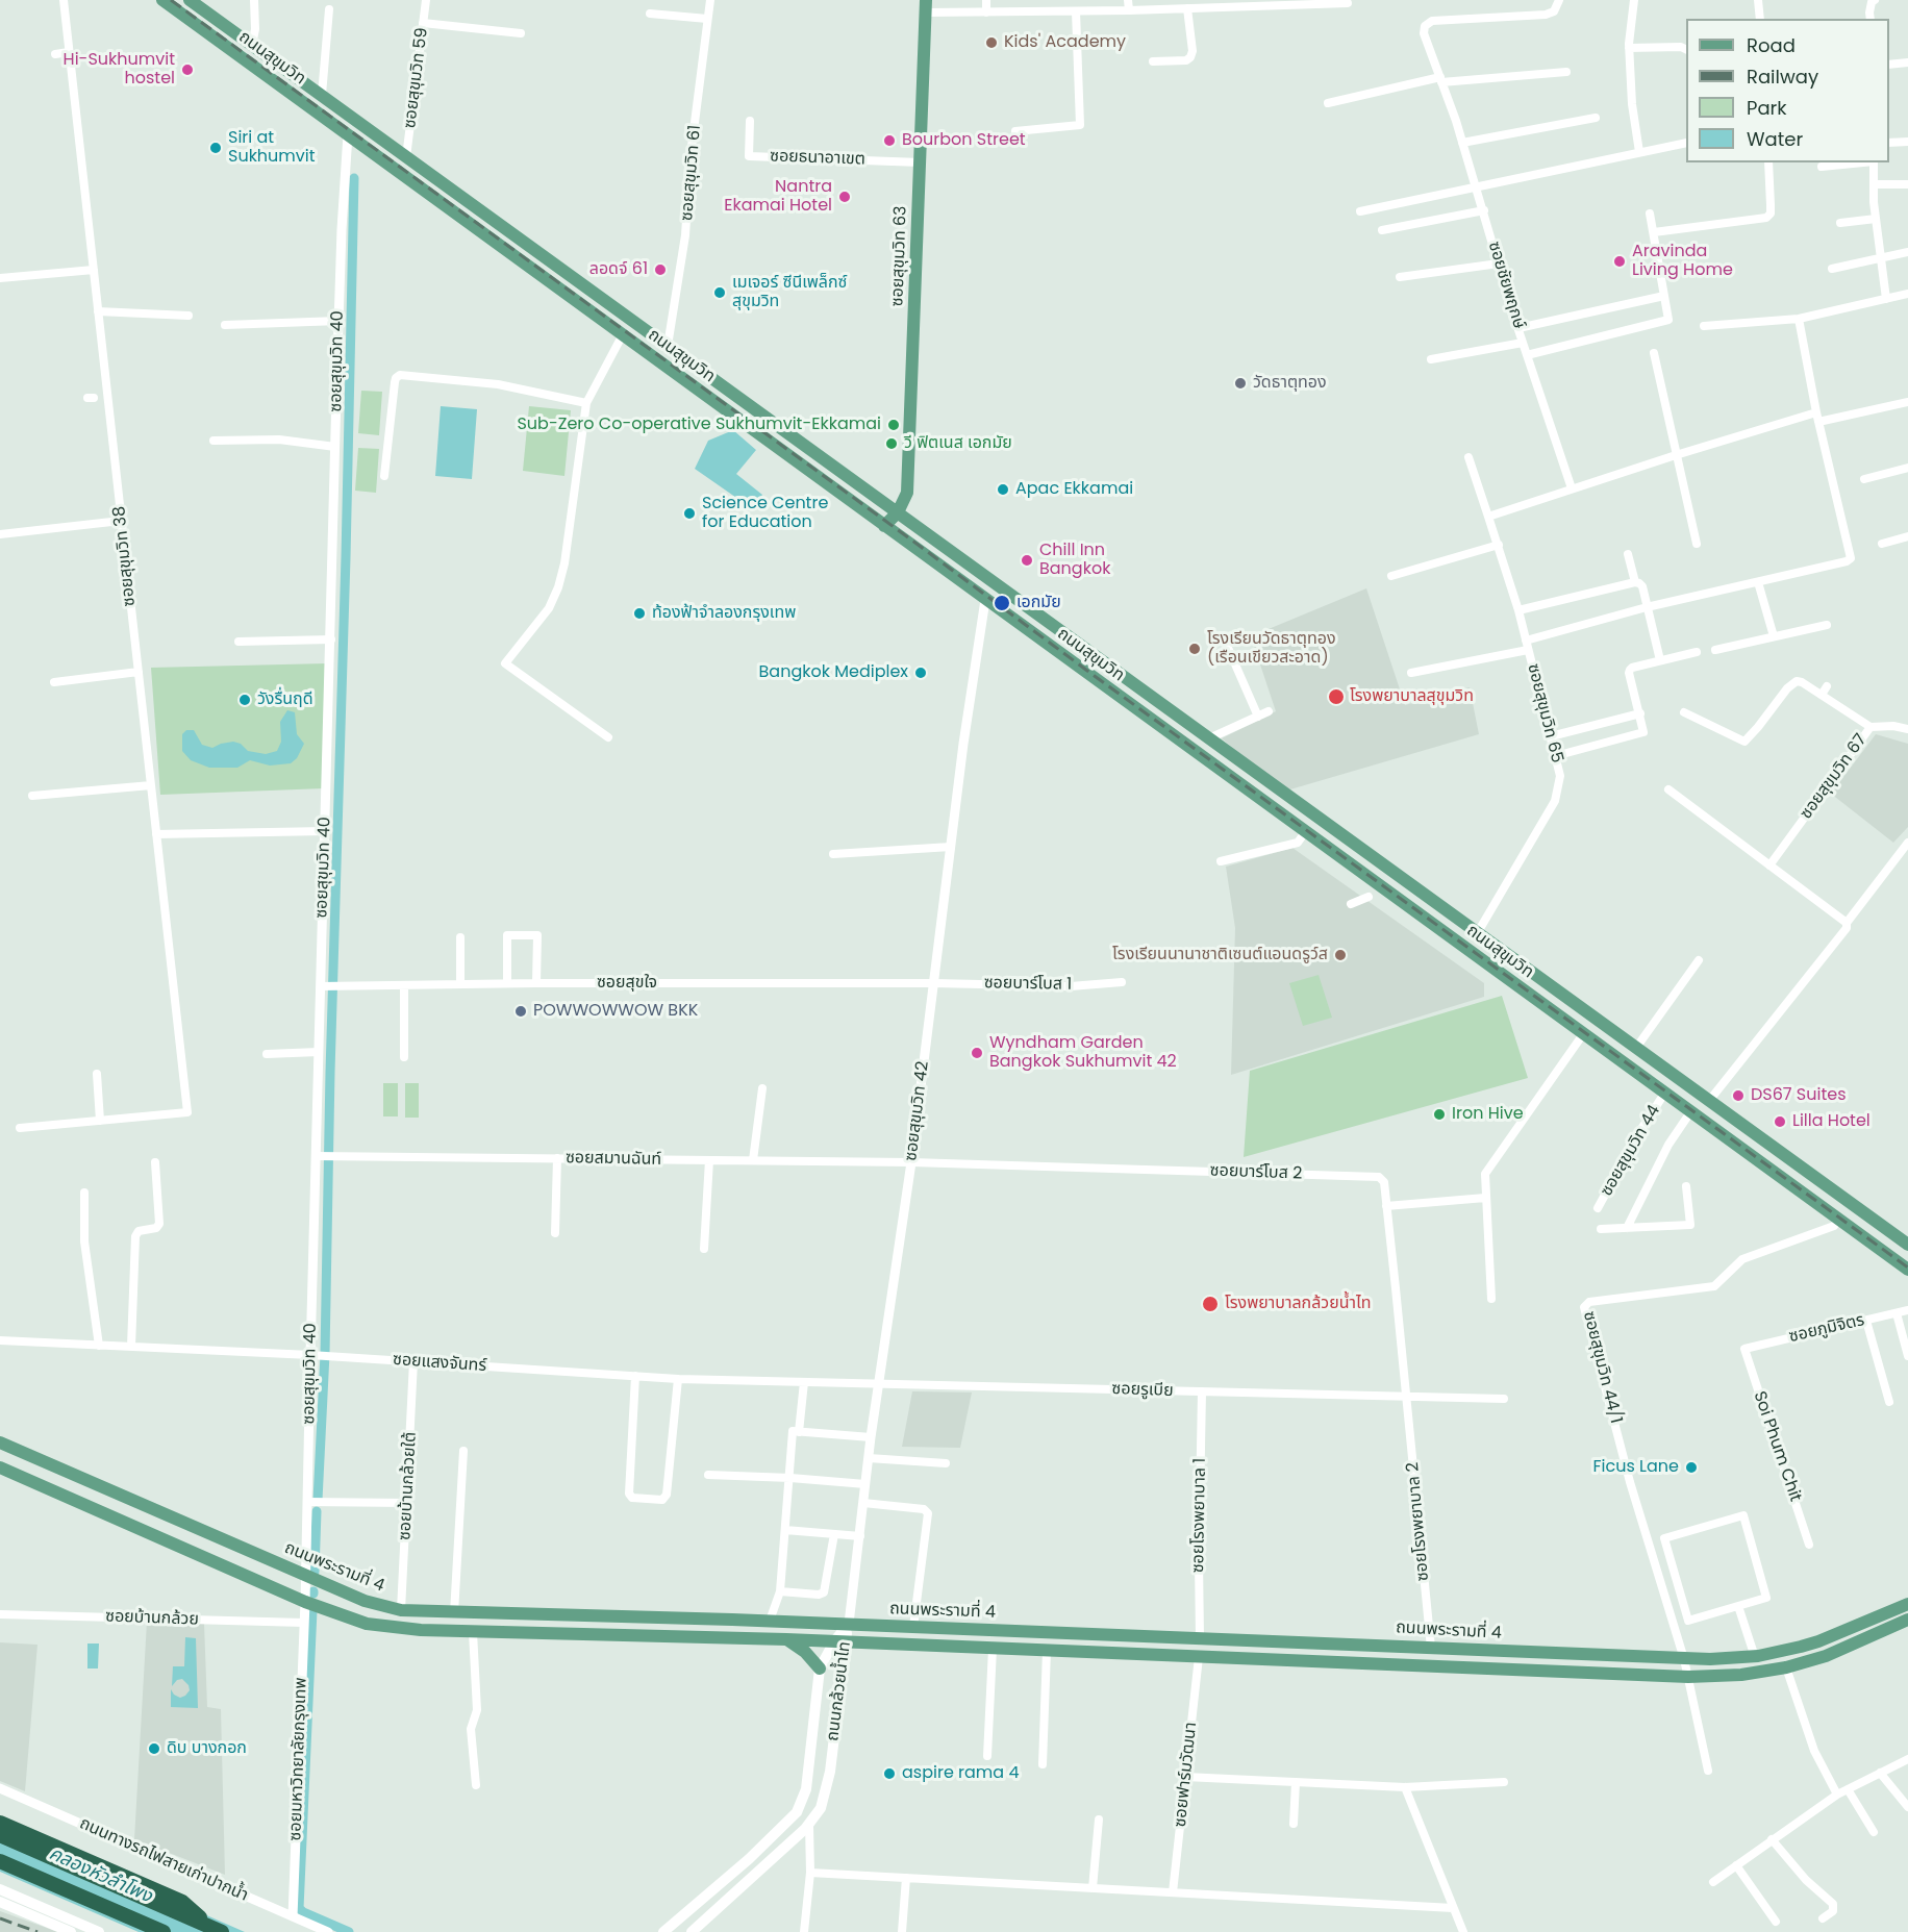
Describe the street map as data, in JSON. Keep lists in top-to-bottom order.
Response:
{
  "streets": {
    "main road": [
      "ถนนสุขุมวิท",
      "ซอยสุขุมวิท 63",
      "ถนนพระรามที่ 4",
      "ถนนกล้วยน้ำไท"
    ],
    "street": [
      "ซอยสุขุมวิท 59",
      "ซอยธนาอาเขต",
      "ซอยสุขุมวิท 61",
      "ซอยชัยพฤกษ์",
      "ซอยสุขุมวิท 40",
      "ซอยสุขุมวิท 38",
      "ซอยสุขุมวิท 65",
      "ซอยสุขุมวิท 67",
      "ซอยสุขใจ",
      "ซอยบาร์โบส 1",
      "ซอยสุขุมวิท 42",
      "ซอยสุขุมวิท 44",
      "ซอยสมานฉันท์",
      "ซอยบาร์โบส 2",
      "ซอยภูมิจิตร",
      "ซอยแสงจันทร์",
      "ซอยสุขุมวิท 44/1",
      "ซอยรูเบีย",
      "Soi Phum Chit",
      "ซอยบ้านกล้วยใต้",
      "ซอยโรงพยาบาล 1",
      "ซอยโรงพยาบาล 2",
      "ซอยบ้านกล้วย",
      "ซอยมหาวิทยาลัยกรุงเทพ",
      "ซอยฟาร์มวัฒนา",
      "ถนนทางรถไฟสายเก่าปากน้ำ"
    ]
  },
  "crossings": [
    ["ถนนสุขุมวิท", "ซอยสุขุมวิท 59"],
    ["ถนนสุขุมวิท", "ซอยสุขุมวิท 61"],
    ["ถนนสุขุมวิท", "ซอยสุขุมวิท 63"],
    ["ถนนสุขุมวิท", "ซอยสุขุมวิท 40"],
    ["ถนนสุขุมวิท", "ซอยสุขุมวิท 65"],
    ["ถนนสุขุมวิท", "ซอยสุขุมวิท 42"],
    ["ถนนสุขุมวิท", "ซอยสุขุมวิท 44"],
    ["ถนนสุขุมวิท", "ซอยสุขุมวิท 44/1"],
    ["ซอยธนาอาเขต", "ซอยสุขุมวิท 63"],
    ["ซอยสุขุมวิท 40", "ซอยสุขใจ"],
    ["ซอยสุขุมวิท 40", "ซอยสมานฉันท์"],
    ["ซอยสุขุมวิท 40", "ซอยแสงจันทร์"],
    ["ซอยสุขุมวิท 40", "ถนนพระรามที่ 4"],
    ["ซอยสุขุมวิท 40", "ซอยมหาวิทยาลัยกรุงเทพ"],
    ["ซอยสุขใจ", "ซอยบาร์โบส 1"],
    ["ซอยสุขใจ", "ซอยสุขุมวิท 42"],
    ["ซอยบาร์โบส 1", "ซอยสุขุมวิท 42"],
    ["ซอยสุขุมวิท 42", "ซอยสมานฉันท์"],
    ["ซอยสุขุมวิท 42", "ซอยบาร์โบส 2"],
    ["ซอยสุขุมวิท 42", "ซอยแสงจันทร์"],
    ["ซอยสุขุมวิท 42", "ซอยรูเบีย"],
    ["ซอยสุขุมวิท 42", "ถนนพระรามที่ 4"],
    ["ซอยสุขุมวิท 42", "ถนนกล้วยน้ำไท"],
    ["ซอยสมานฉันท์", "ซอยบาร์โบส 2"],
    ["ซอยบาร์โบส 2", "ซอยรูเบีย"],
    ["ซอยบาร์โบส 2", "ซอยโรงพยาบาล 2"],
    ["ซอยภูมิจิตร", "Soi Phum Chit"],
    ["ซอยแสงจันทร์", "ซอยรูเบีย"],
    ["ซอยแสงจันทร์", "ซอยบ้านกล้วยใต้"],
    ["ซอยสุขุมวิท 44/1", "ถนนพระรามที่ 4"],
    ["ซอยรูเบีย", "ซอยโรงพยาบาล 1"],
    ["ซอยรูเบีย", "ซอยโรงพยาบาล 2"],
    ["ซอยบ้านกล้วยใต้", "ถนนพระรามที่ 4"],
    ["ซอยโรงพยาบาล 1", "ถนนพระรามที่ 4"],
    ["ซอยโรงพยาบาล 2", "ถนนพระรามที่ 4"],
    ["ถนนพระรามที่ 4", "ถนนกล้วยน้ำไท"],
    ["ถนนพระรามที่ 4", "ซอยมหาวิทยาลัยกรุงเทพ"],
    ["ถนนพระรามที่ 4", "ซอยฟาร์มวัฒนา"],
    ["ซอยบ้านกล้วย", "ซอยมหาวิทยาลัยกรุงเทพ"],
    ["ซอยมหาวิทยาลัยกรุงเทพ", "ถนนทางรถไฟสายเก่าปากน้ำ"]
  ],
  "water": ["คลองหัวลำโพง"],
  "places": [
    "Kids' Academy",
    "Hi-Sukhumvit hostel",
    "Bourbon Street",
    "Siri at Sukhumvit",
    "Nantra Ekamai Hotel",
    "Aravinda Living Home",
    "ลอดจ์ 61",
    "เมเจอร์ ซีนีเพล็กซ์ สุขุมวิท",
    "วัดธาตุทอง",
    "Sub-Zero Co-operative Sukhumvit-Ekkamai",
    "วี ฟิตเนส เอกมัย",
    "Apac Ekkamai",
    "Science Centre for Education",
    "Chill Inn Bangkok",
    "เอกมัย",
    "ท้องฟ้าจำลองกรุงเทพ",
    "โรงเรียนวัดธาตุทอง (เรือนเขียวสะอาด)",
    "Bangkok Mediplex",
    "โรงพยาบาลสุขุมวิท",
    "วังรื่นฤดี",
    "โรงเรียนนานาชาติเซนต์แอนดรูว์ส",
    "POWWOWWOW BKK",
    "Wyndham Garden Bangkok Sukhumvit 42",
    "DS67 Suites",
    "Iron Hive",
    "Lilla Hotel",
    "โรงพยาบาลกล้วยน้ำไท",
    "Ficus Lane",
    "ดิบ บางกอก",
    "aspire rama 4"
  ],
  "legend": [
    "Road",
    "Railway",
    "Park",
    "Water"
  ]
}
